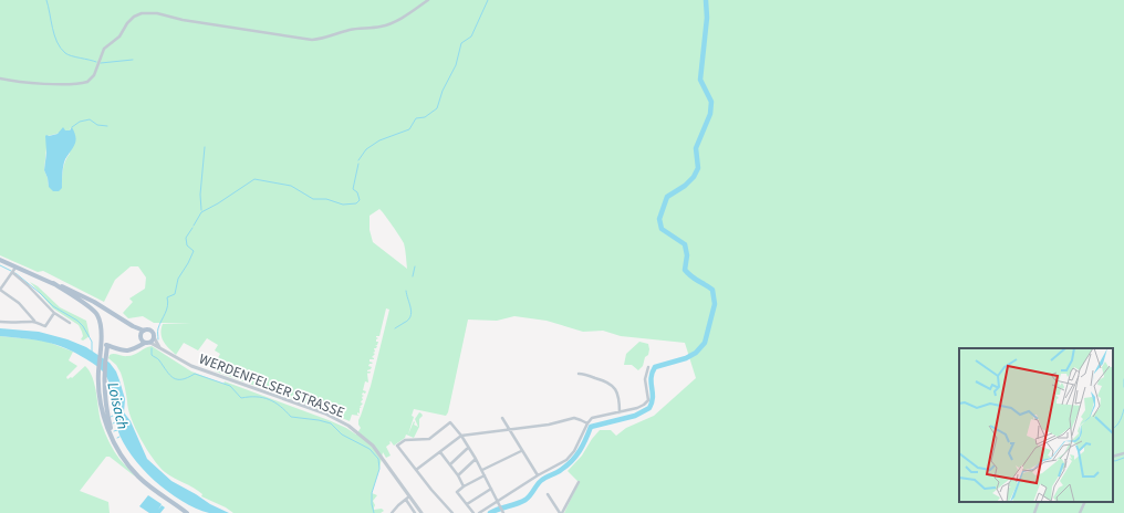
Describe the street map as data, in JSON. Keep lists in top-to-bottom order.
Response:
{
  "streets": {
    "street": ["WERDENFELSER STRASSE"]
  },
  "water": ["Loisach"]
}
